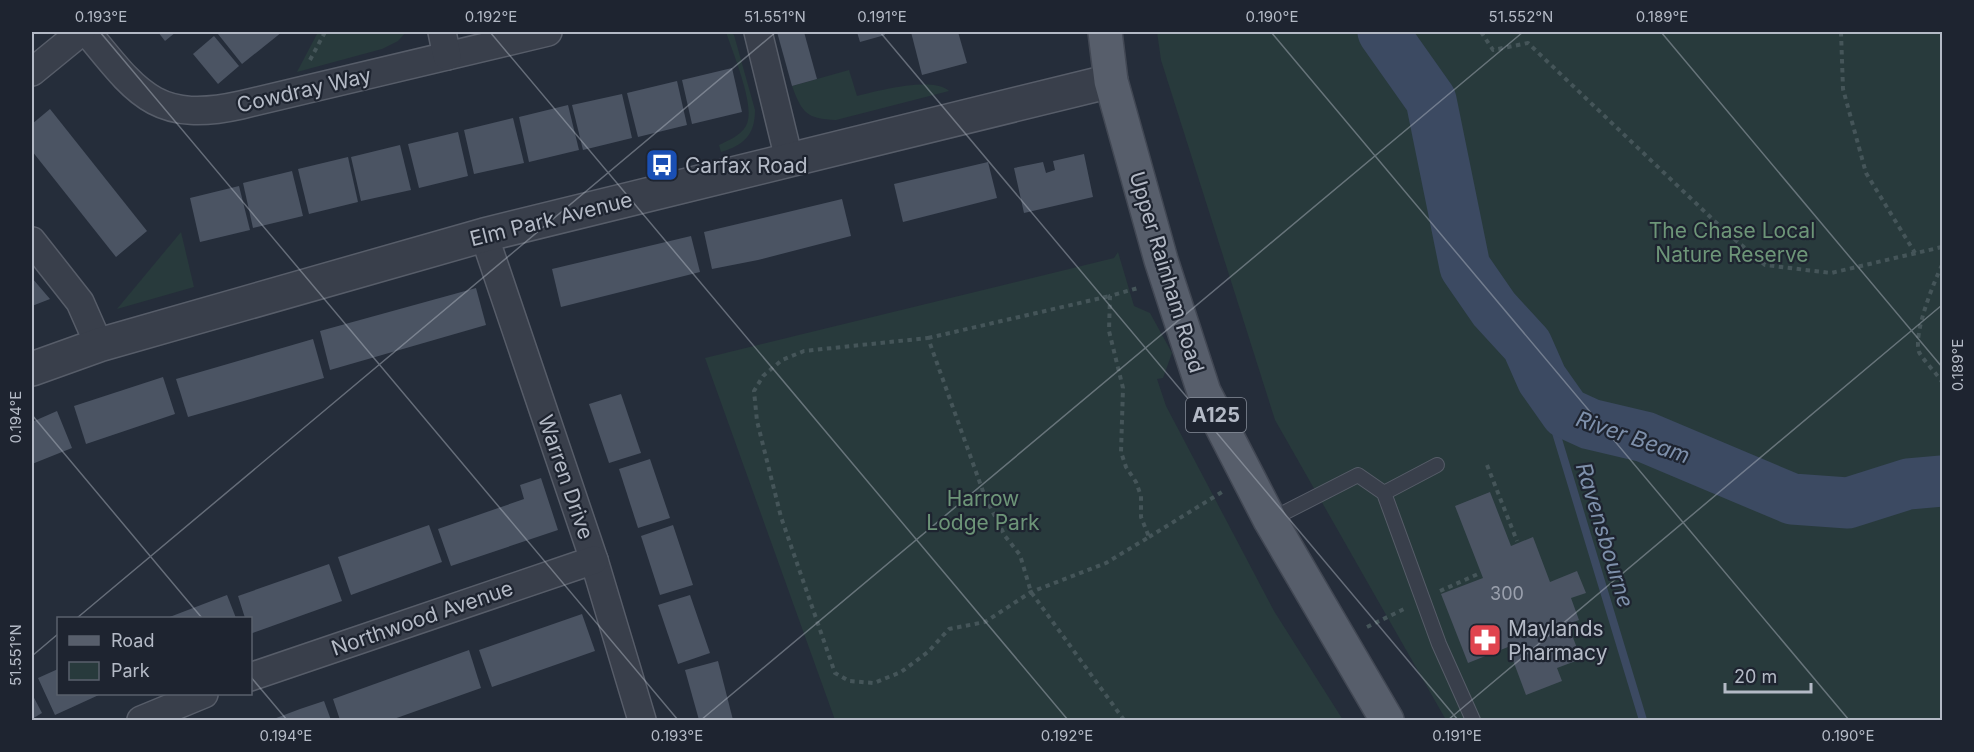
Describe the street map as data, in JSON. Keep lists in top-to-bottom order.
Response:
{
  "streets": {
    "main road": ["Upper Rainham Road", "A125"],
    "street": [
      "Cowdray Way",
      "Elm Park Avenue",
      "Warren Drive",
      "Northwood Avenue"
    ]
  },
  "crossings": [
    ["Elm Park Avenue", "Upper Rainham Road"],
    ["Elm Park Avenue", "Warren Drive"],
    ["Warren Drive", "Northwood Avenue"]
  ],
  "water": ["River Beam", "Ravensbourne"],
  "parks": ["The Chase Local Nature Reserve", "Harrow Lodge Park"],
  "places": {
    "bus stop": ["Carfax Road"],
    "pharmacy": ["Maylands Pharmacy"]
  },
  "house_numbers": ["300"],
  "legend": ["Road", "Park"],
  "scale_bar": "20 m",
  "coordinates": [
    "0.193°E",
    "0.192°E",
    "51.551°N",
    "0.191°E",
    "0.190°E",
    "51.552°N",
    "0.189°E",
    "0.194°E"
  ]
}
